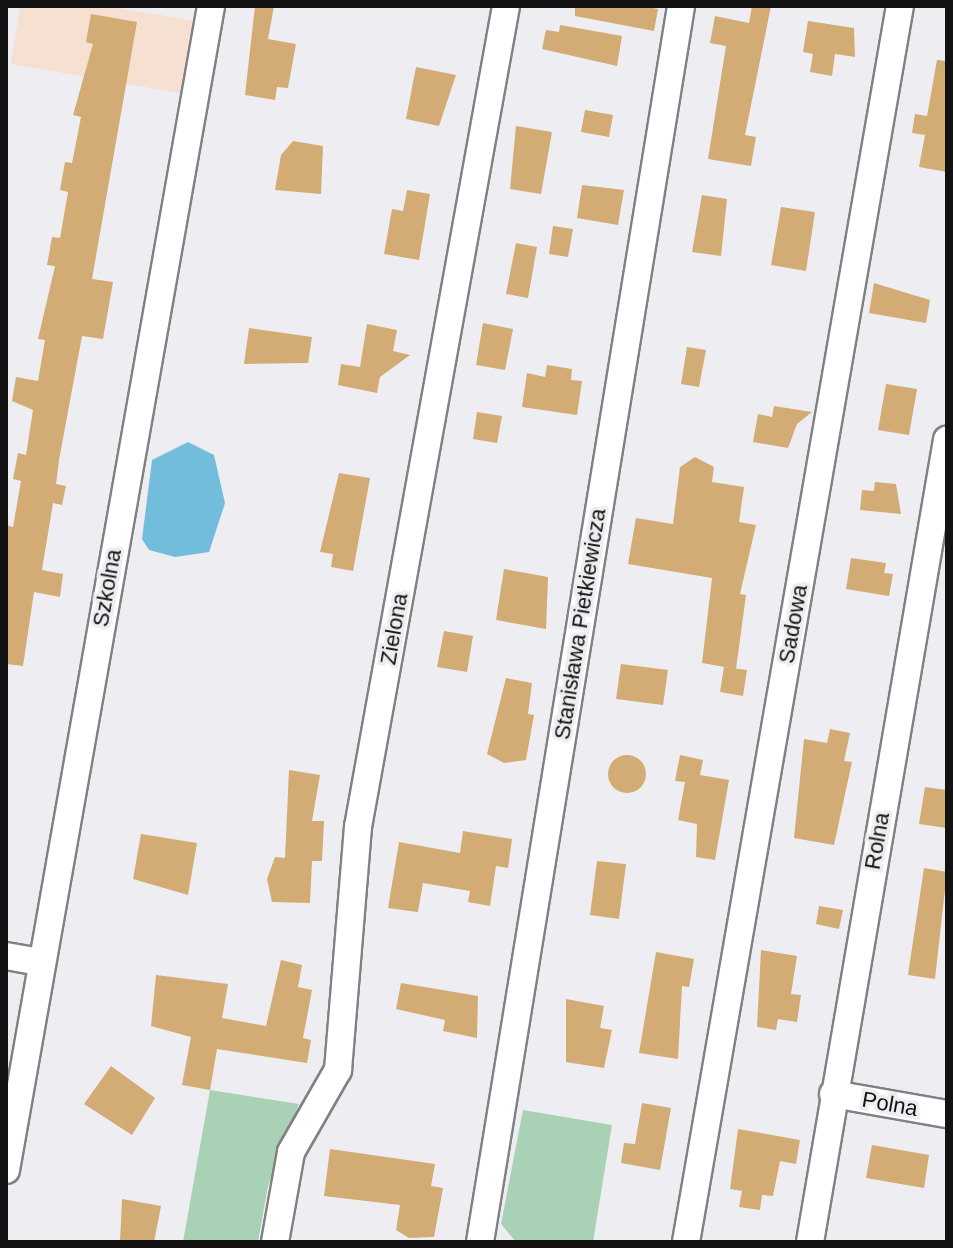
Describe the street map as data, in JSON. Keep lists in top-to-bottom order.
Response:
{
  "streets": {
    "street": [
      "Szkolna",
      "Stanisława Pietkiewicza",
      "Sadowa",
      "Zielona",
      "Rolna",
      "Polna"
    ]
  },
  "crossings": [
    ["Rolna", "Polna"]
  ]
}
